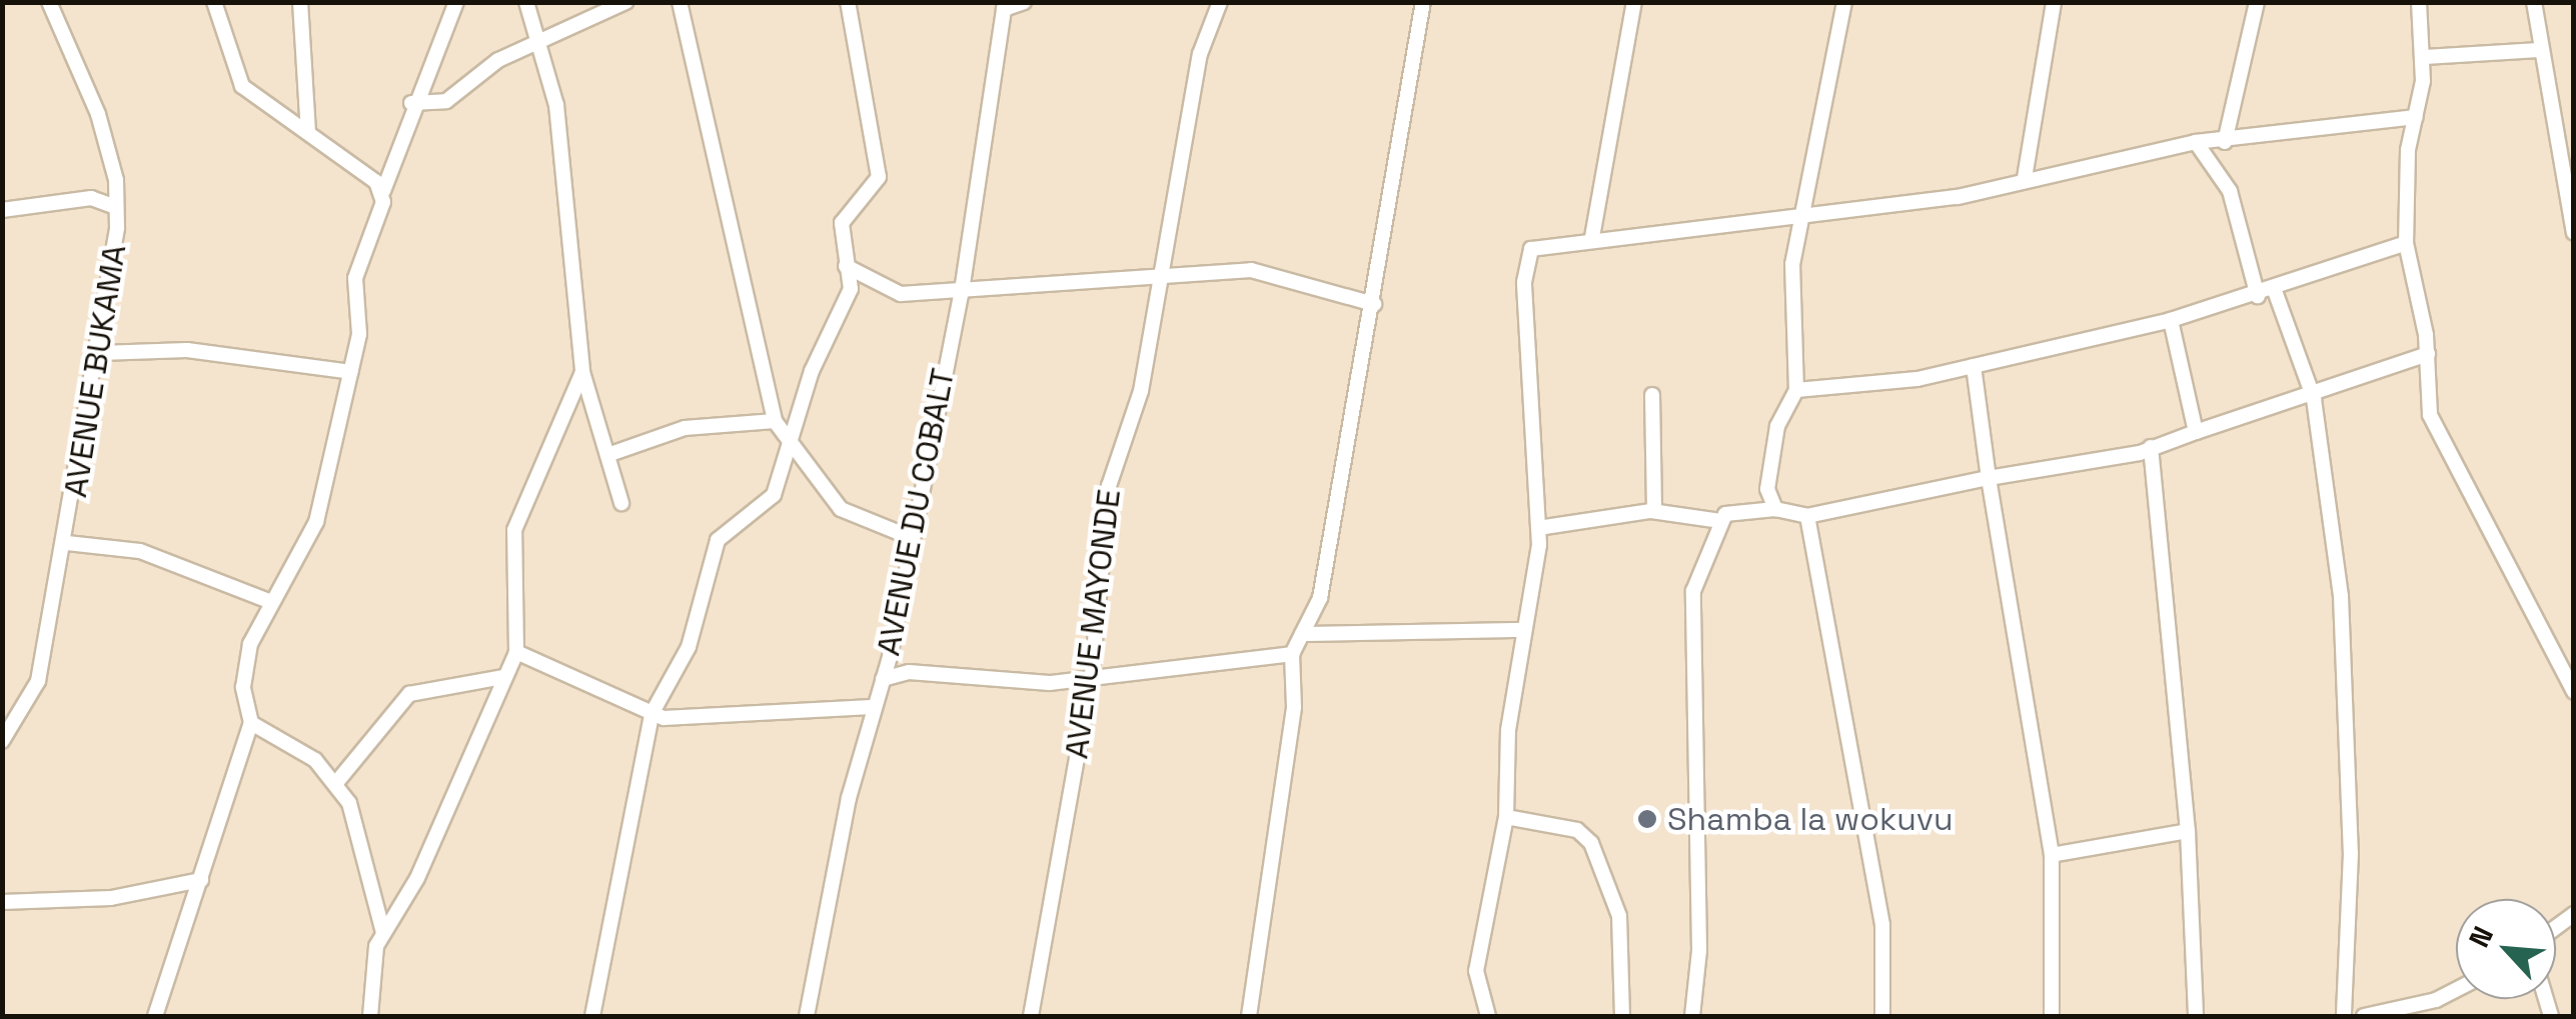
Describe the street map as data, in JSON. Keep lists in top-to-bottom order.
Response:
{
  "streets": {
    "street": ["AVENUE BUKAMA", "AVENUE DU COBALT", "AVENUE MAYONDE"]
  },
  "places": ["Shamba la wokuvu"],
  "north": "top left"
}
